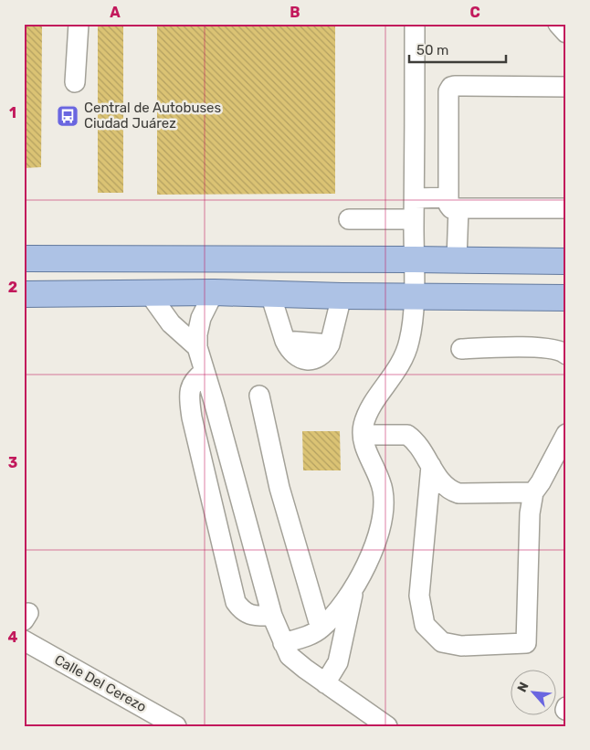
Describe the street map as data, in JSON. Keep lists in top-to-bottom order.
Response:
{
  "streets": {
    "street": ["Calle Del Cerezo"]
  },
  "places": {
    "bus stop": ["Central de Autobuses Ciudad Juárez"]
  },
  "scale_bar": "50 m",
  "north": "top left",
  "grid": {
    "columns": ["A", "B", "C"],
    "rows": [
      "1",
      "2",
      "3",
      "4"
    ]
  }
}
